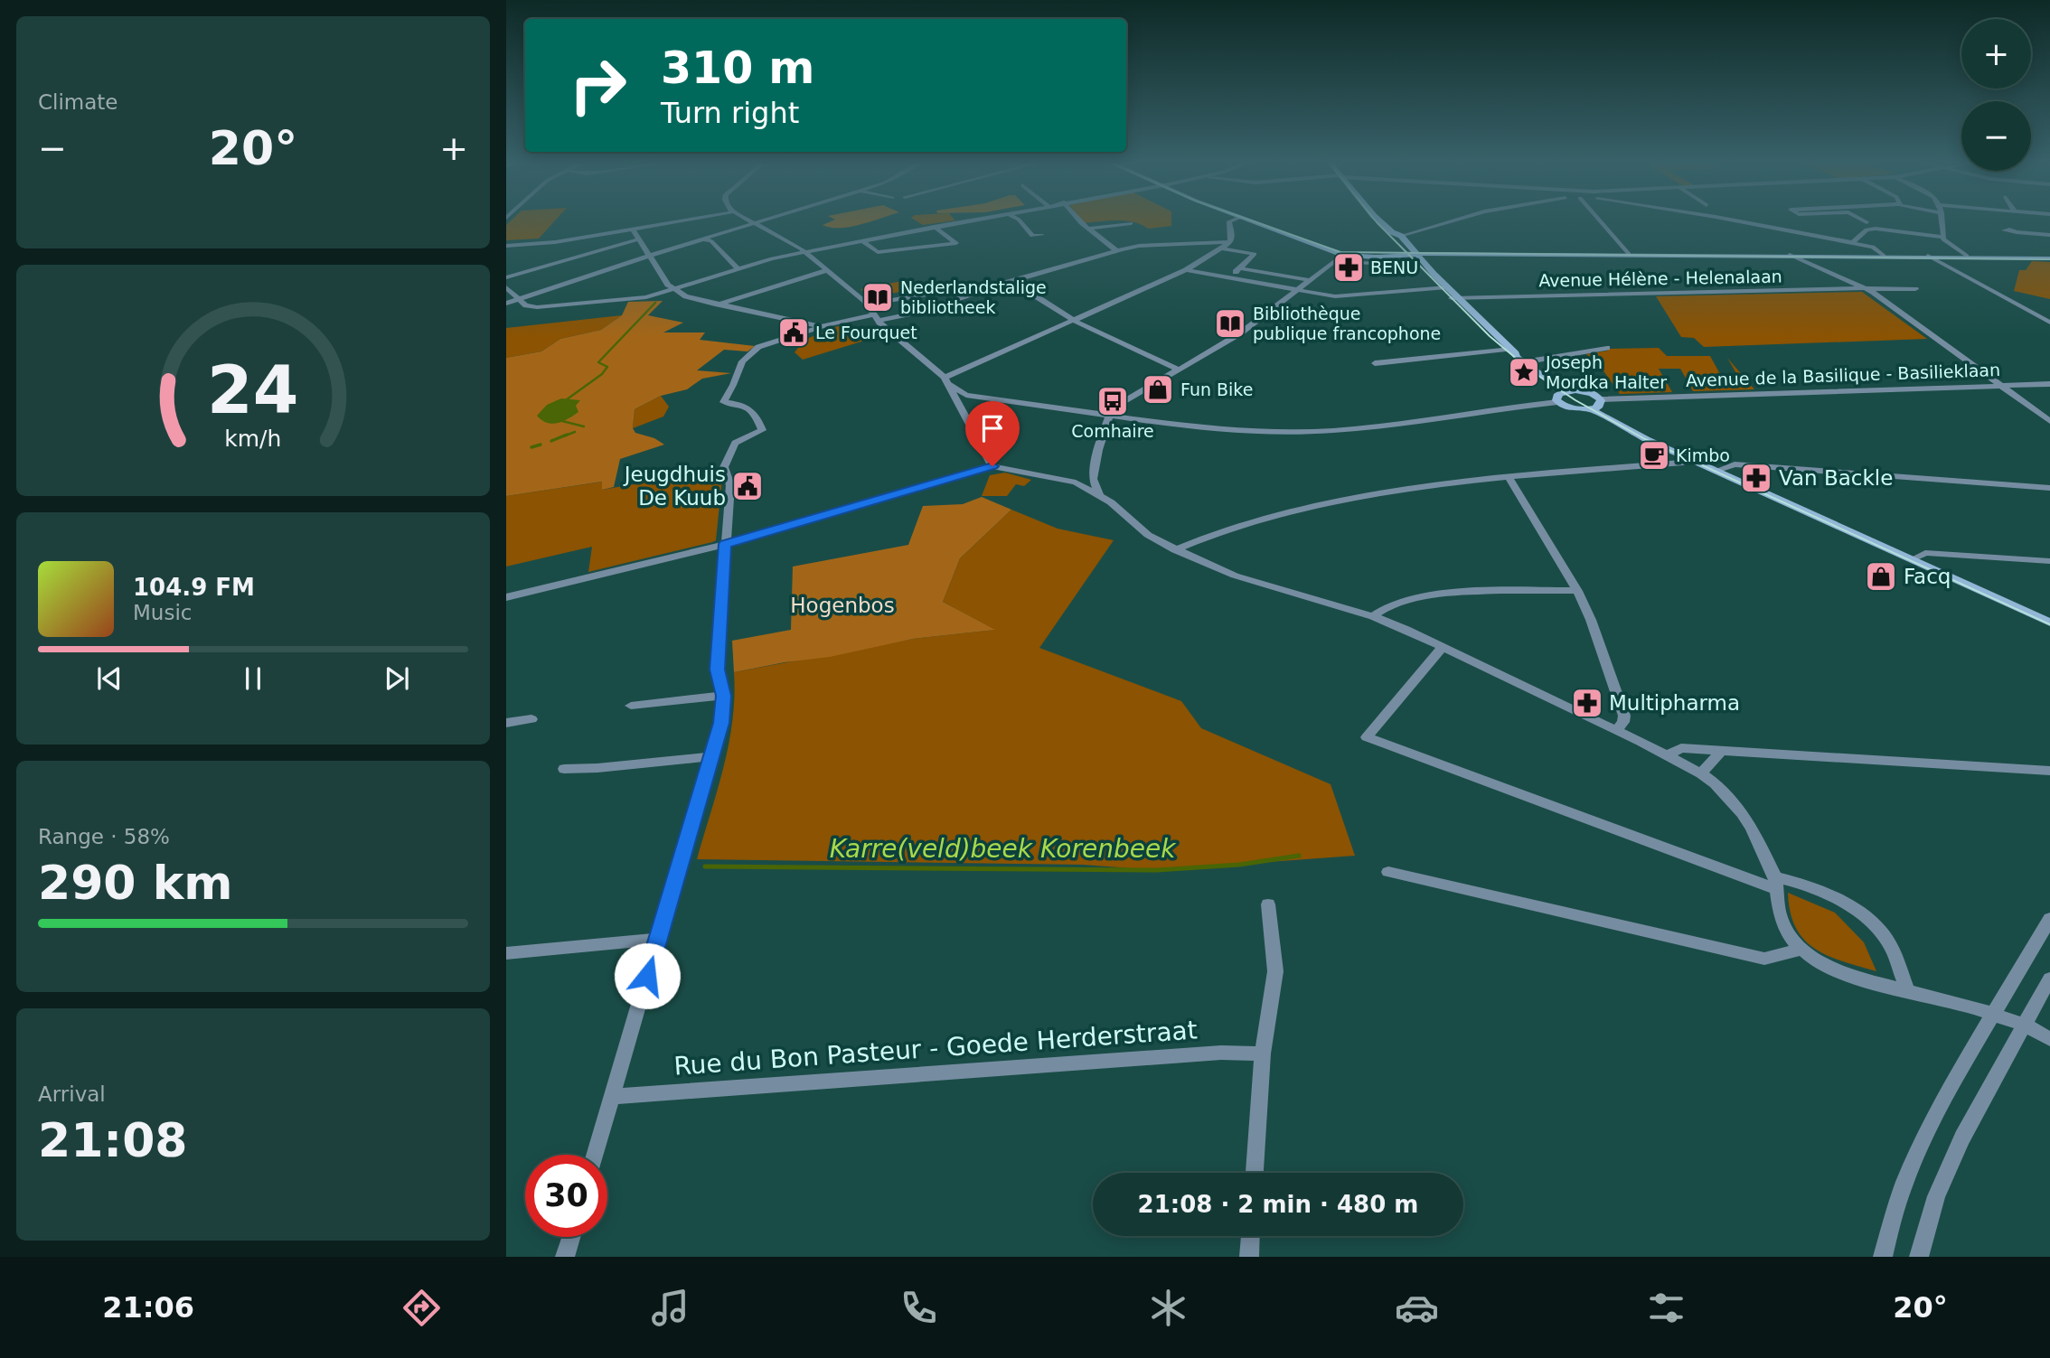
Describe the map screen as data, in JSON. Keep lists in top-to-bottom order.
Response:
{
  "streets": {
    "street": ["Avenue Hélène - Helenalaan", "Avenue de la Basilique - Basilieklaan", "Rue du Bon Pasteur - Goede Herderstraat"]
  },
  "water": ["Karre(veld)beek Korenbeek"],
  "parks": ["Hogenbos"],
  "places": {
    "pharmacy": ["BENU", "Van Backle", "Multipharma"],
    "library": ["Nederlandstalige bibliotheek", "Bibliothèque publique francophone"],
    "public building": ["Le Fourquet", "Jeugdhuis De Kuub"],
    "place": ["Joseph Mordka Halter"],
    "shop": ["Fun Bike", "Facq"],
    "bus stop": ["Comhaire"],
    "cafe": ["Kimbo"]
  },
  "page": {
    "tile": [
      "Climate",
      ["Range · 58%", "290 km"],
      ["Arrival", "21:08"]
    ],
    "map_buttons": ["+", "−"],
    "turn": ["310 m", "Turn right"],
    "heat": ["−", "20°", "+"],
    "song": ["104.9 FM", "Music"],
    "limit": "30",
    "trip": "21:08 · 2 min · 480 m",
    "tabs": ["21:06", "20°"],
    "gauge": ["24", "km/h"]
  }
}
